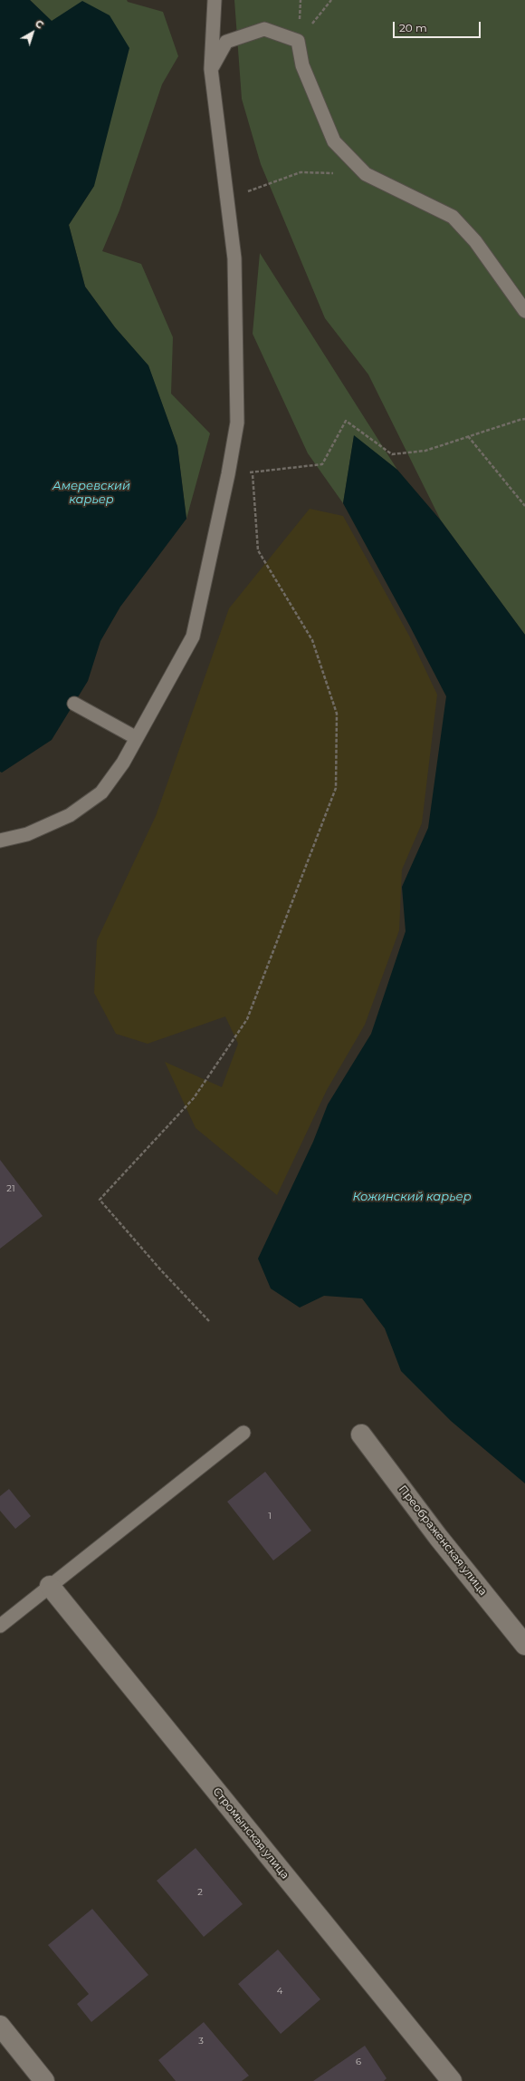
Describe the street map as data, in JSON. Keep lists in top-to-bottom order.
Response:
{
  "streets": {
    "street": ["Преображенская улица", "Стромынская улица"]
  },
  "water": ["Амеревский карьер", "Кожинский карьер"],
  "house_numbers": [
    "21",
    "1",
    "2",
    "4",
    "3",
    "6"
  ],
  "scale_bar": "20 m",
  "north": "top right"
}
